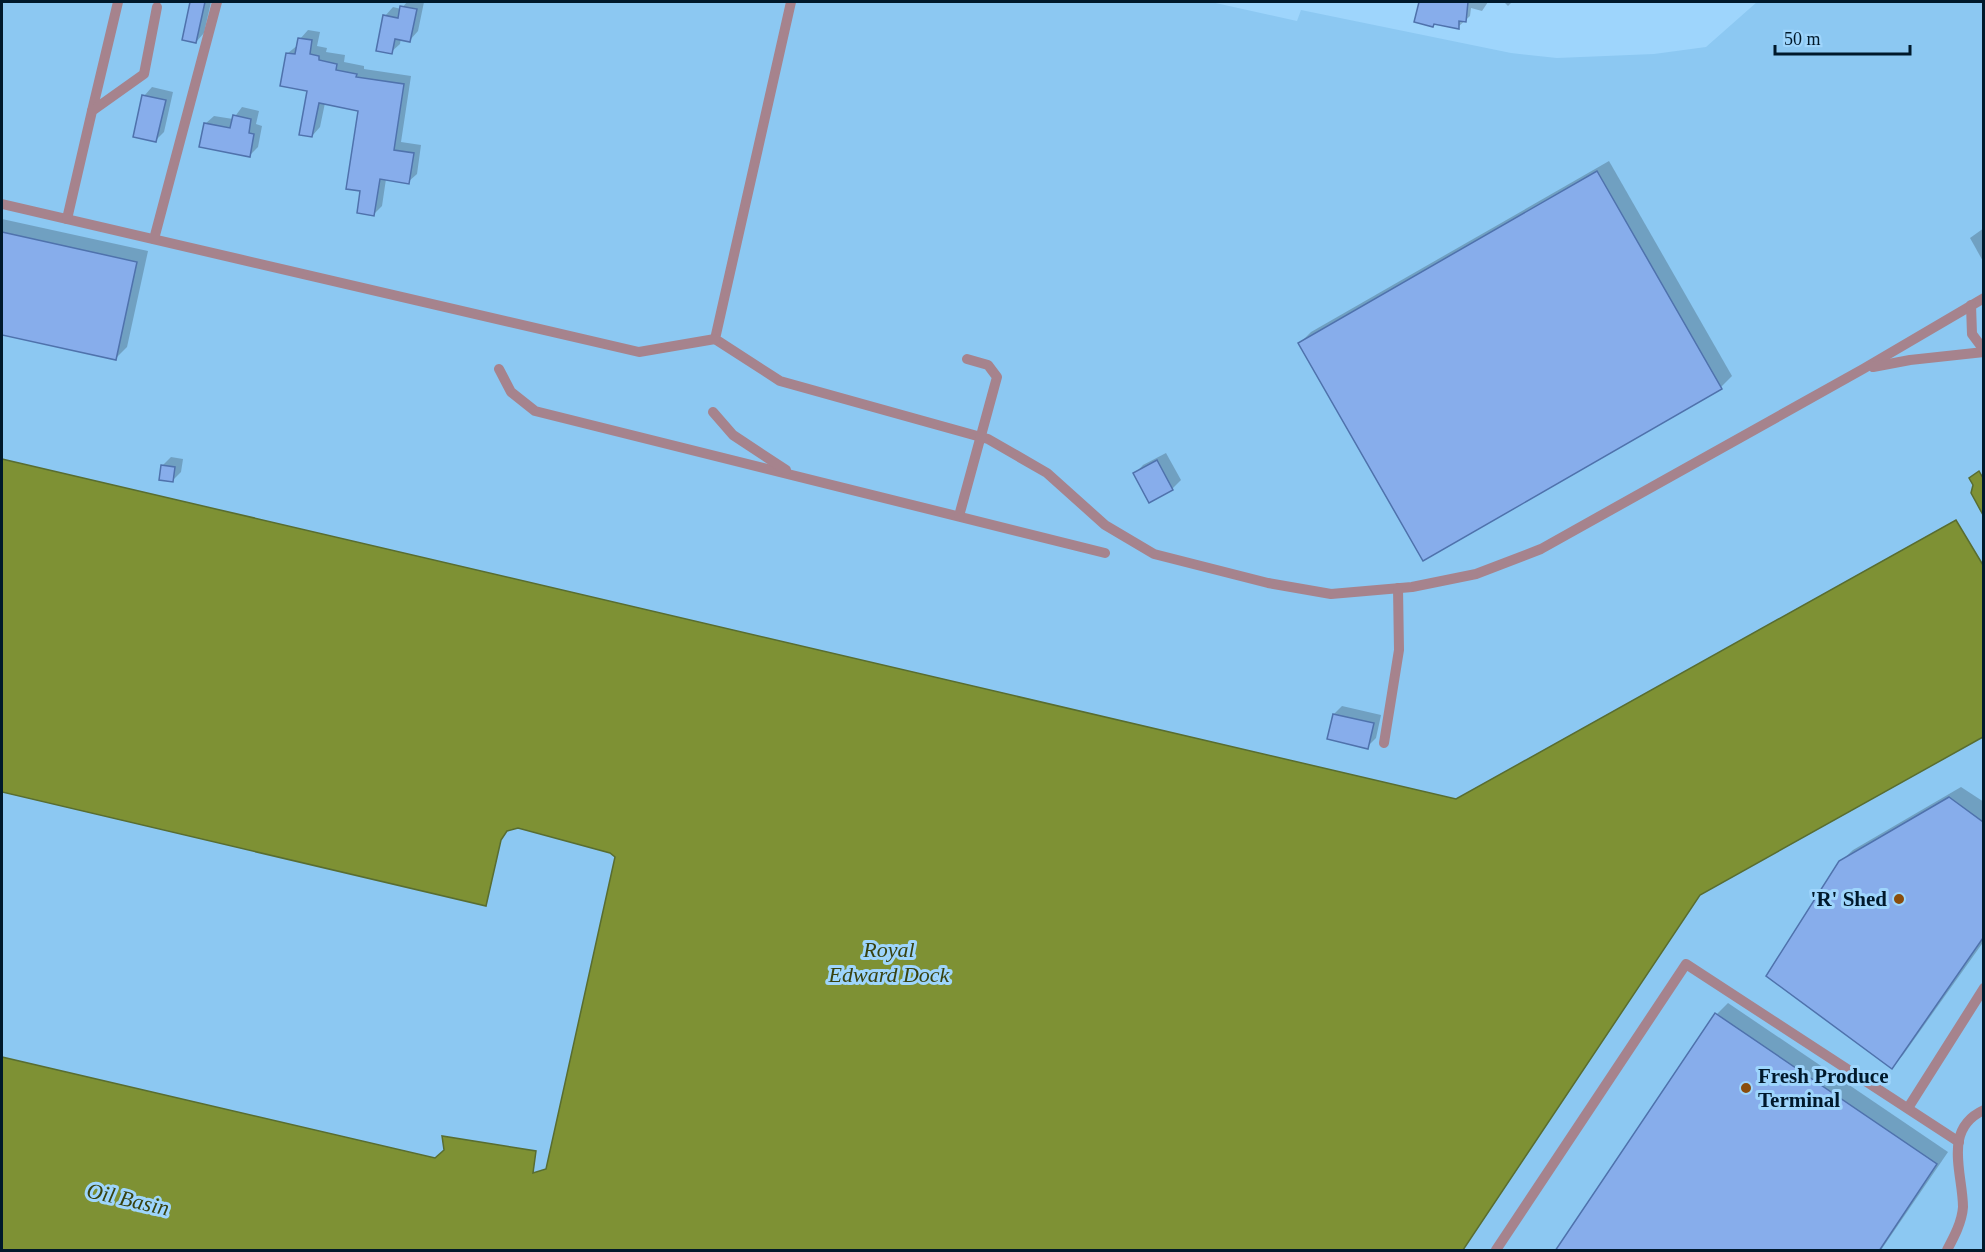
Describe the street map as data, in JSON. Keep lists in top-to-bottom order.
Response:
{
  "water": ["Royal Edward Dock", "Oil Basin"],
  "places": ["'R' Shed", "Fresh Produce Terminal"],
  "scale_bar": "50 m"
}
